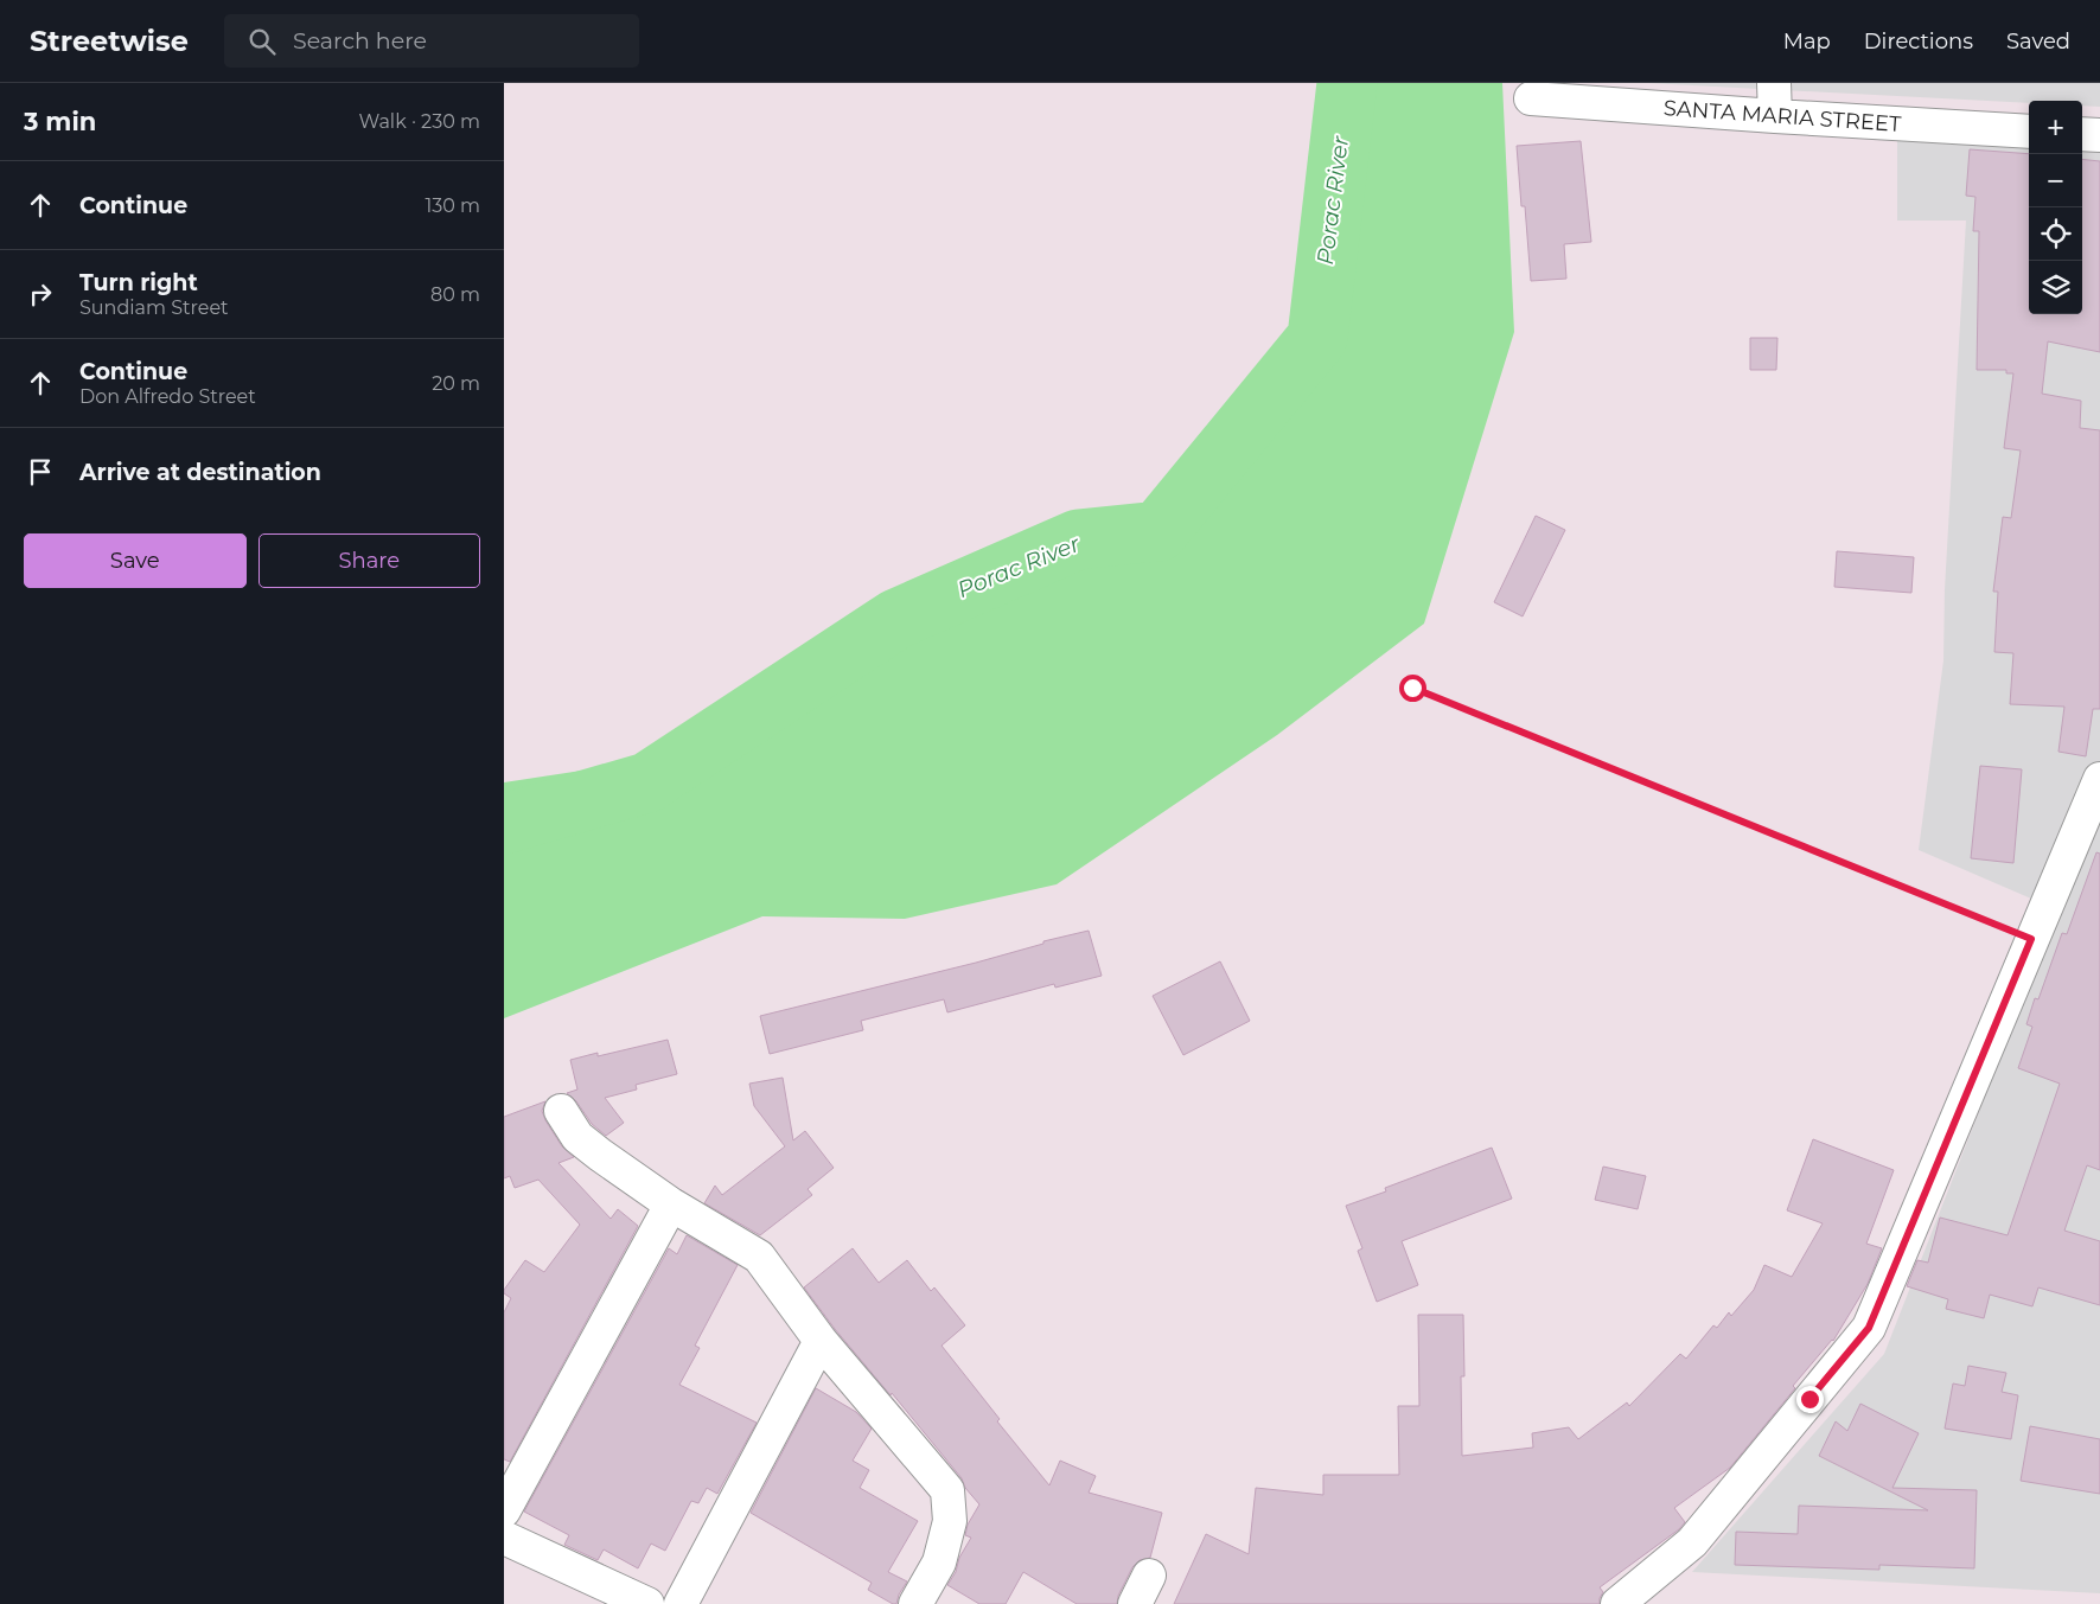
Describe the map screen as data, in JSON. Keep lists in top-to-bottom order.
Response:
{
  "streets": {
    "street": ["SANTA MARIA STREET"]
  },
  "water": ["Porac River"],
  "page": {
    "header": "Streetwise",
    "search": "Search here",
    "nav": ["Map", "Directions", "Saved"],
    "heading": ["3 min", "Walk · 230 m"],
    "map_buttons": ["+", "−"],
    "list": [
      ["Continue", "130 m"],
      ["Turn right", "Sundiam Street", "80 m"],
      ["Continue", "Don Alfredo Street", "20 m"],
      "Arrive at destination"
    ],
    "buttons": ["Save", "Share"]
  }
}
